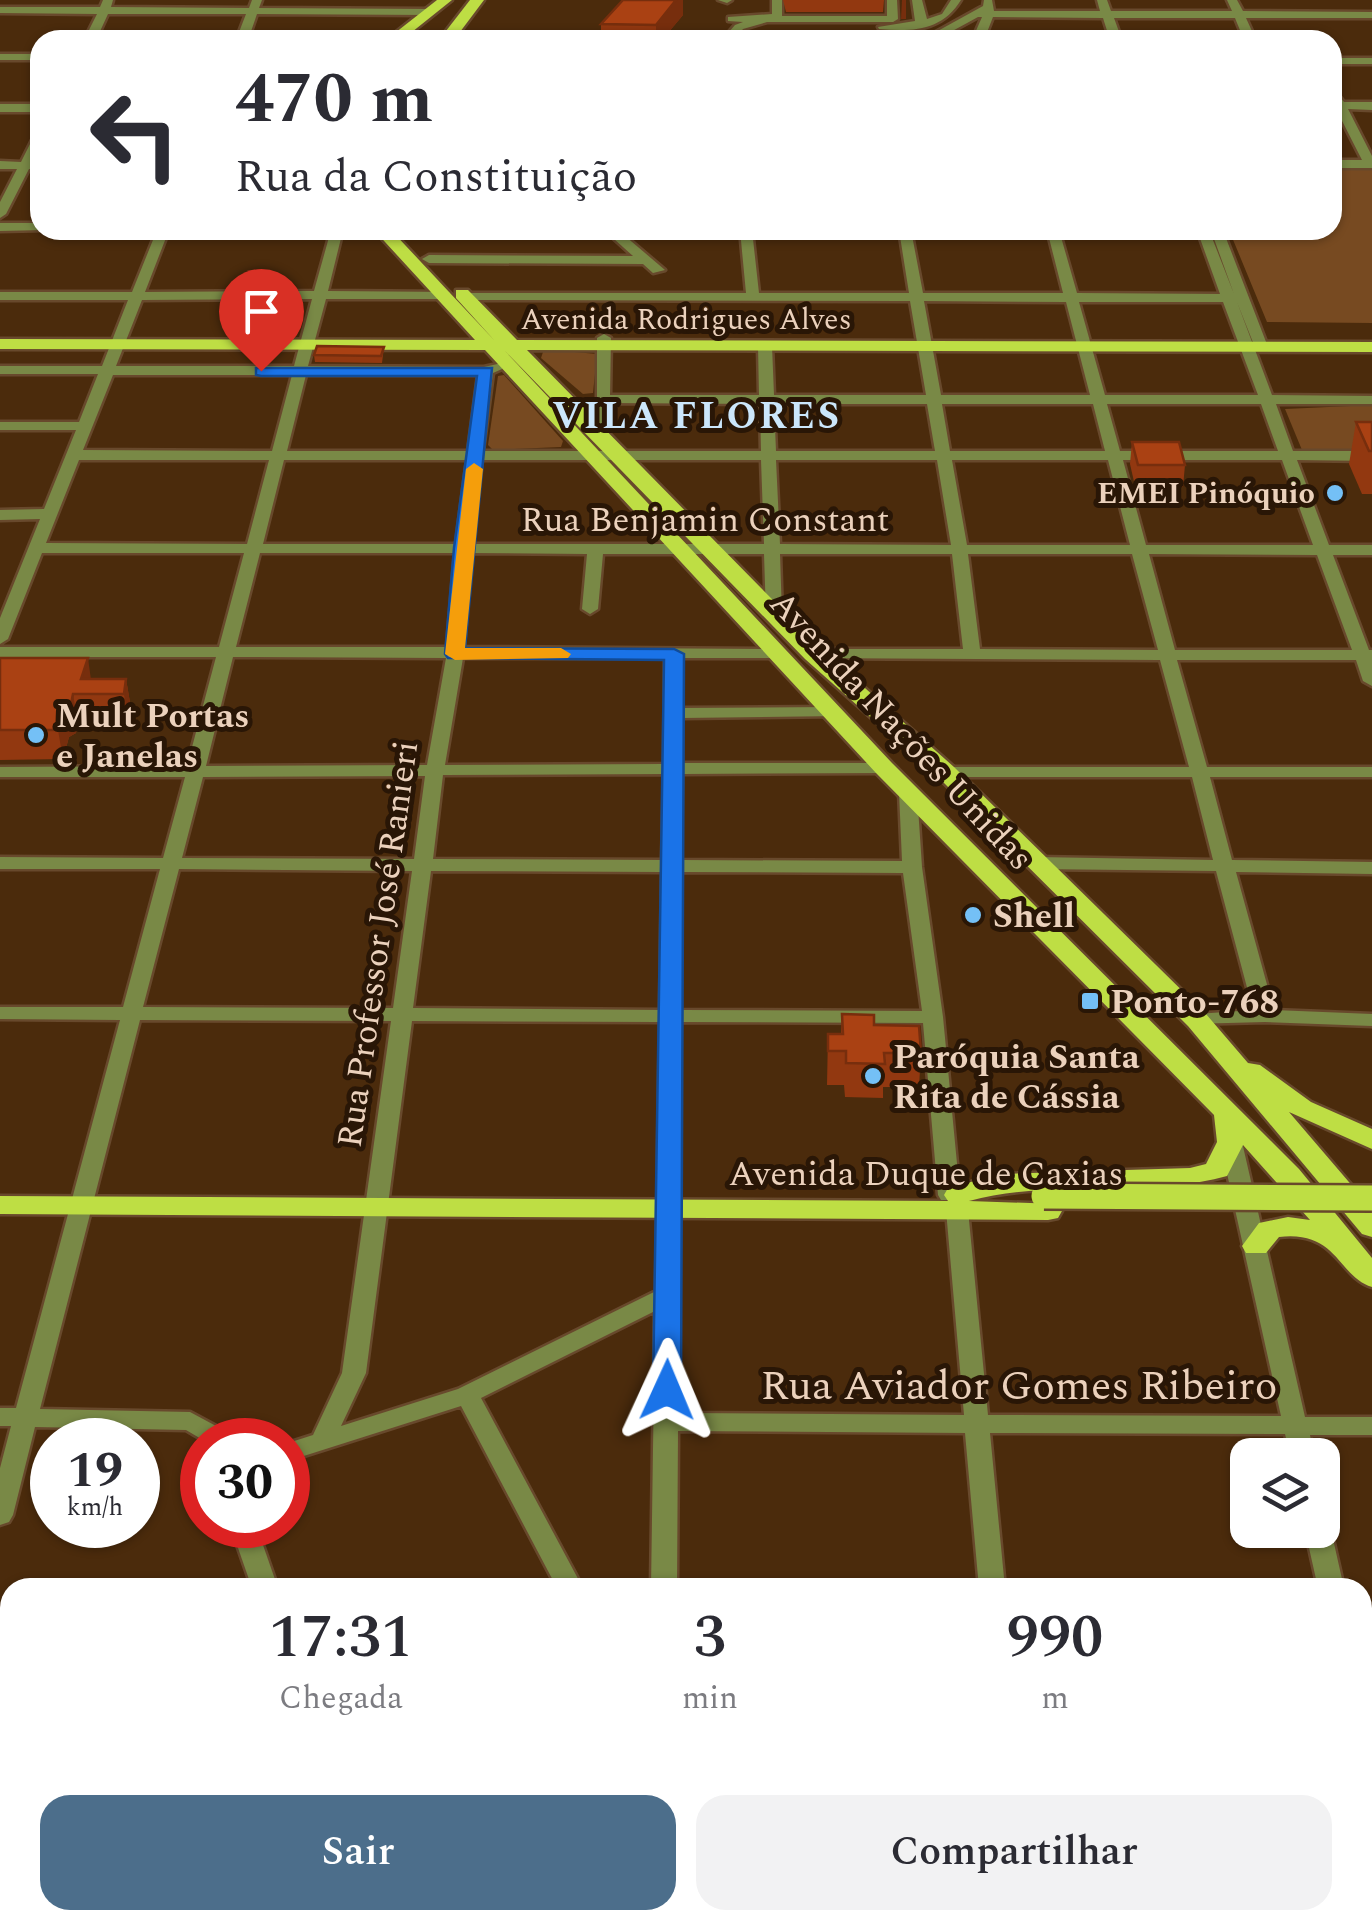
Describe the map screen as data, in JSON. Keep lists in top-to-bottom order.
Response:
{
  "streets": {
    "main road": ["Avenida Rodrigues Alves", "Avenida Nações Unidas", "Avenida Duque de Caxias"],
    "street": ["Rua Benjamin Constant", "Rua Professor José Ranieri", "Rua Aviador Gomes Ribeiro"]
  },
  "crossings": [
    ["Avenida Rodrigues Alves", "Avenida Nações Unidas"],
    ["Rua Benjamin Constant", "Avenida Nações Unidas"],
    ["Rua Benjamin Constant", "Rua Professor José Ranieri"],
    ["Rua Professor José Ranieri", "Avenida Duque de Caxias"]
  ],
  "districts": ["VILA FLORES"],
  "places": {
    "other": [
      "EMEI Pinóquio",
      "Mult Portas e Janelas",
      "Shell",
      "Paróquia Santa Rita de Cássia"
    ],
    "transit": ["Ponto-768"]
  },
  "page": {
    "turn": ["470 m", "Rua da Constituição"],
    "speed": "19 km/h",
    "limit": "30",
    "eta": [
      "17:31",
      "Chegada",
      "3",
      "min",
      "990",
      "m"
    ],
    "buttons": ["Sair", "Compartilhar"]
  }
}
